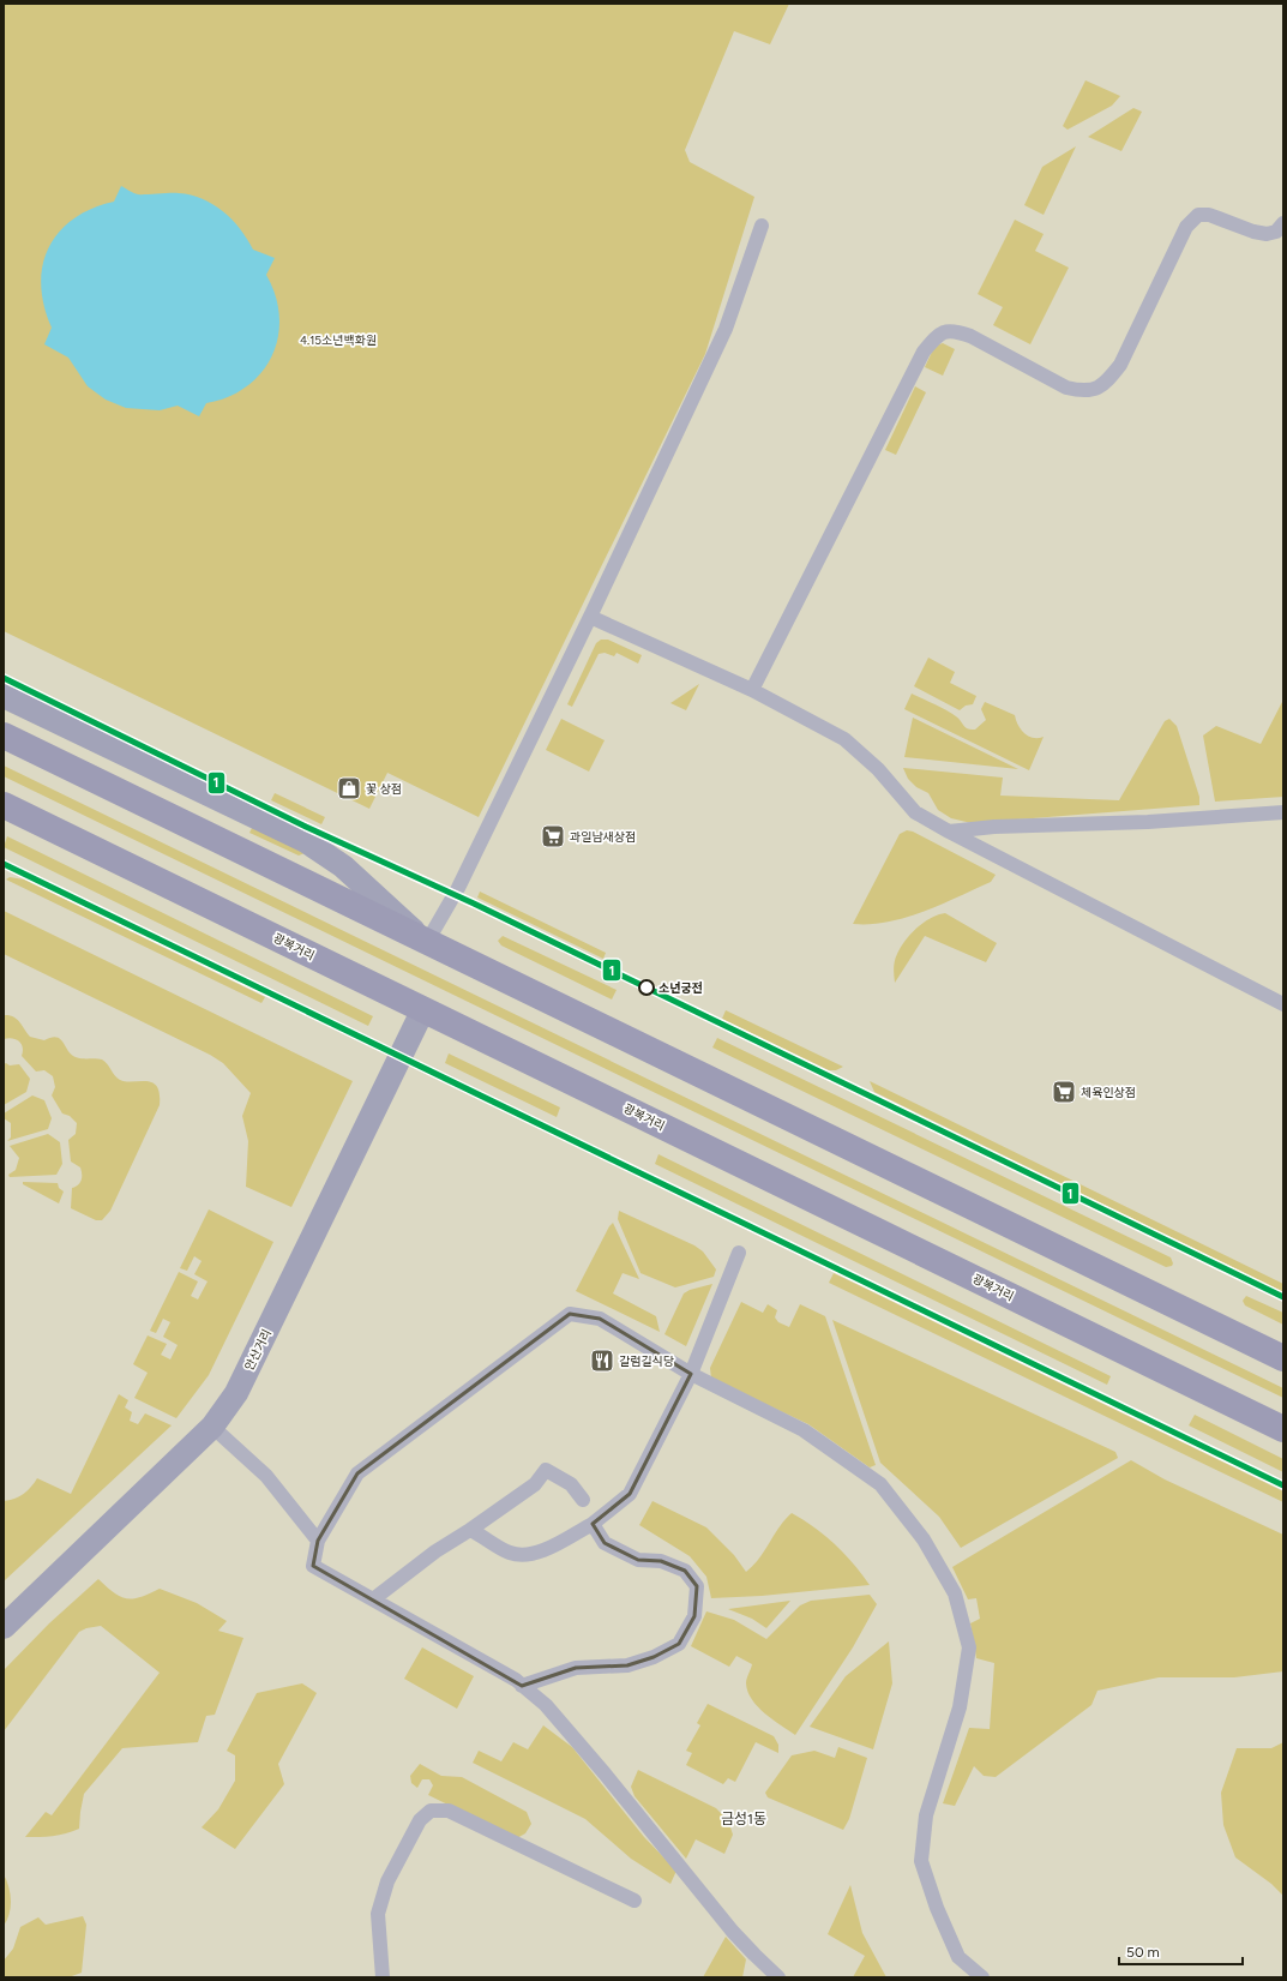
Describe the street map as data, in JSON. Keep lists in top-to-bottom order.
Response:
{
  "streets": {
    "highway": ["광복거리"],
    "main road": ["안산거리"]
  },
  "crossings": [
    ["광복거리", "안산거리"]
  ],
  "districts": ["금성1동"],
  "parks": ["4.15소년백화원"],
  "places": {
    "shop": ["꽃 상점"],
    "supermarket": ["과일남새상점", "체육인상점"],
    "other": ["소년궁전"],
    "restaurant": ["갈럼길식당"]
  },
  "lines": ["transit line 1"],
  "scale_bar": "50 m"
}
